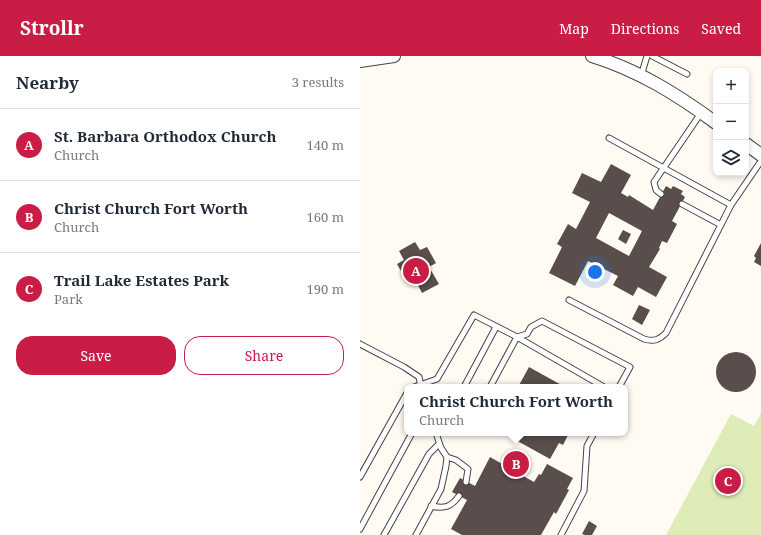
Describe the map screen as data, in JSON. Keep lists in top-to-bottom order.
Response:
{
  "page": {
    "header": "Strollr",
    "nav": ["Map", "Directions", "Saved"],
    "heading": ["Nearby", "3 results"],
    "map_buttons": ["+", "−"],
    "list": [
      {
        "mark": "A",
        "name": "St. Barbara Orthodox Church",
        "note": "Church",
        "value": "140 m"
      },
      {
        "mark": "B",
        "name": "Christ Church Fort Worth",
        "note": "Church",
        "value": "160 m"
      },
      {
        "mark": "C",
        "name": "Trail Lake Estates Park",
        "note": "Park",
        "value": "190 m"
      }
    ],
    "pins": ["A", "B", "C"],
    "buttons": ["Save", "Share"],
    "popup": ["Christ Church Fort Worth", "Church"]
  }
}
